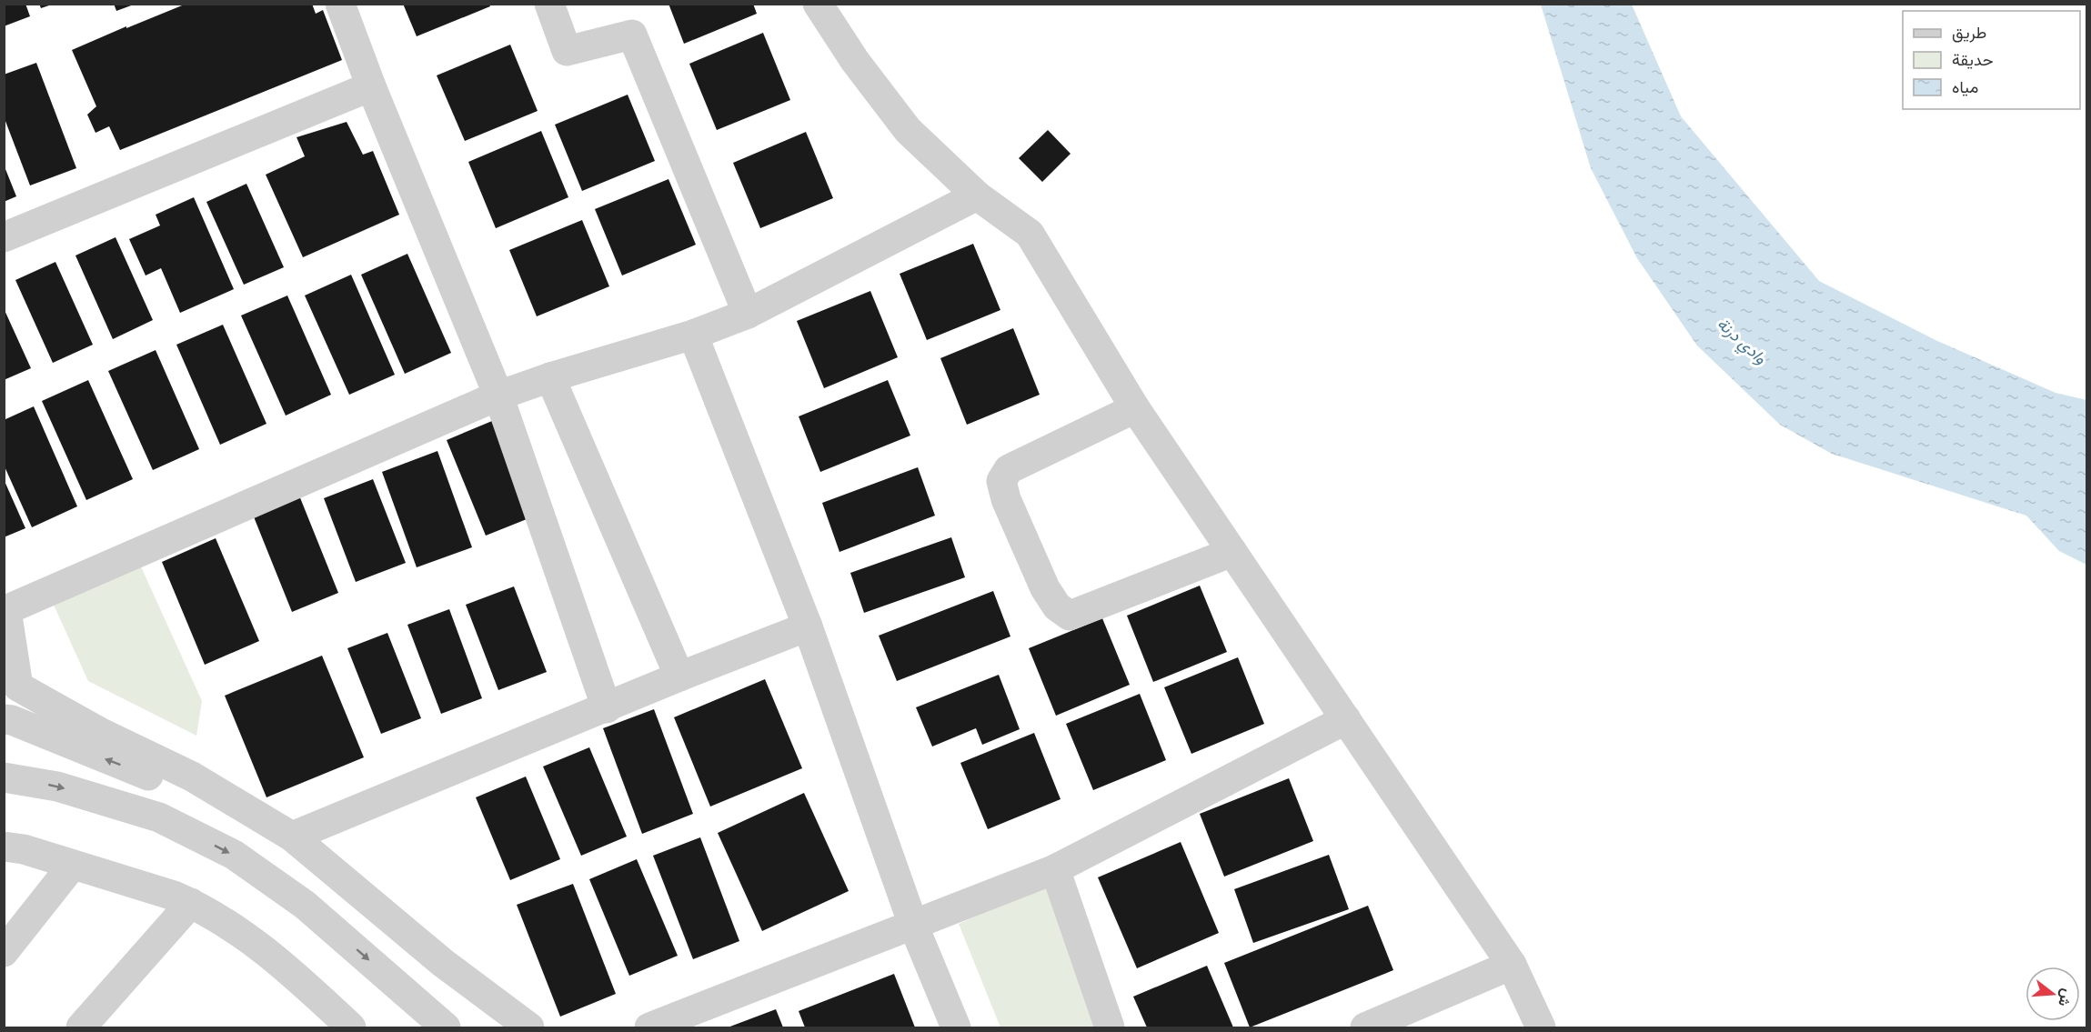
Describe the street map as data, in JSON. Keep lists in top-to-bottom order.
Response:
{
  "water": ["وادي درنة"],
  "legend": ["طريق", "حديقة", "مياه"],
  "north": "right"
}
